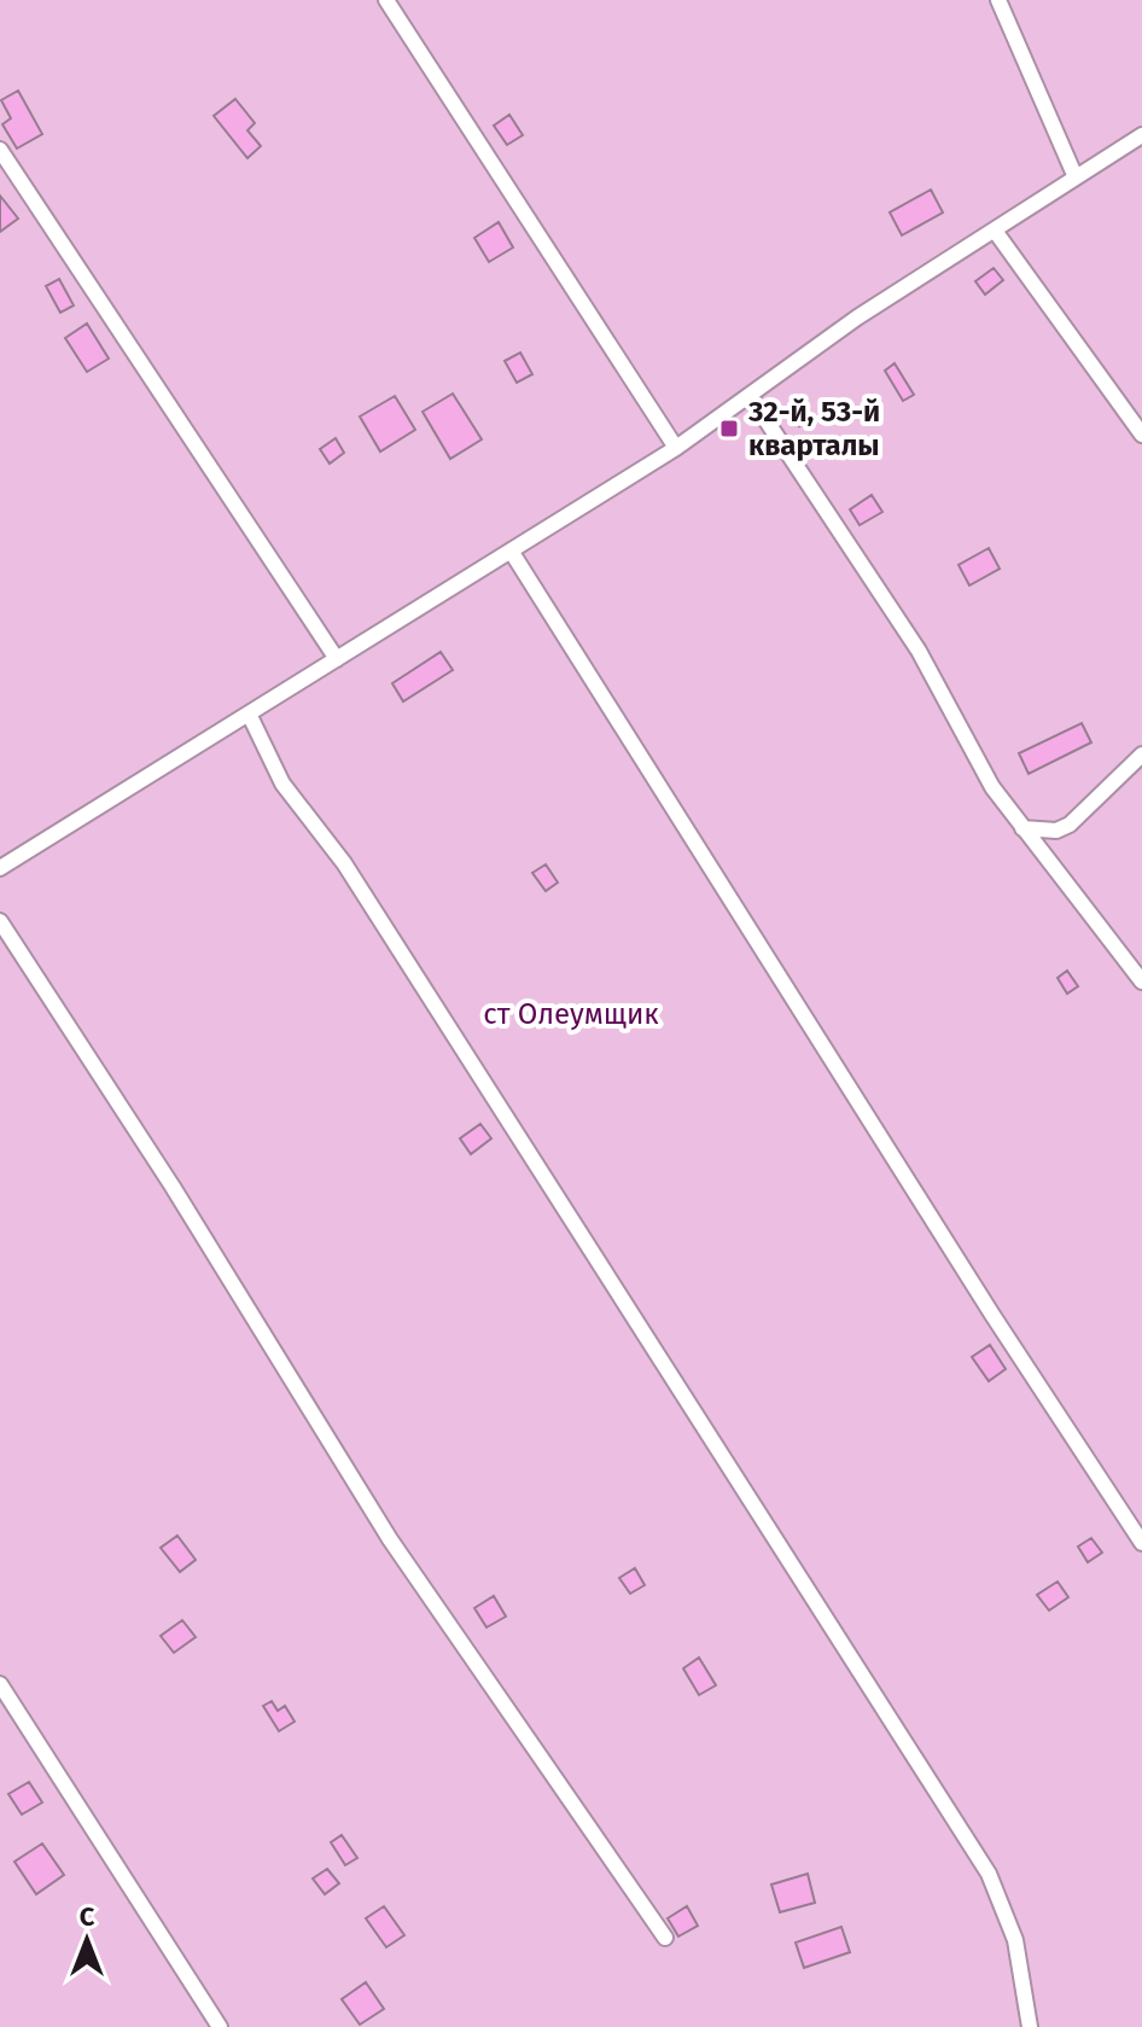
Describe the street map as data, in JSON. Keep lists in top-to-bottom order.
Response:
{
  "parks": ["ст Олеумщик"],
  "places": {
    "transit": ["32-й, 53-й кварталы"]
  },
  "north": "top"
}
